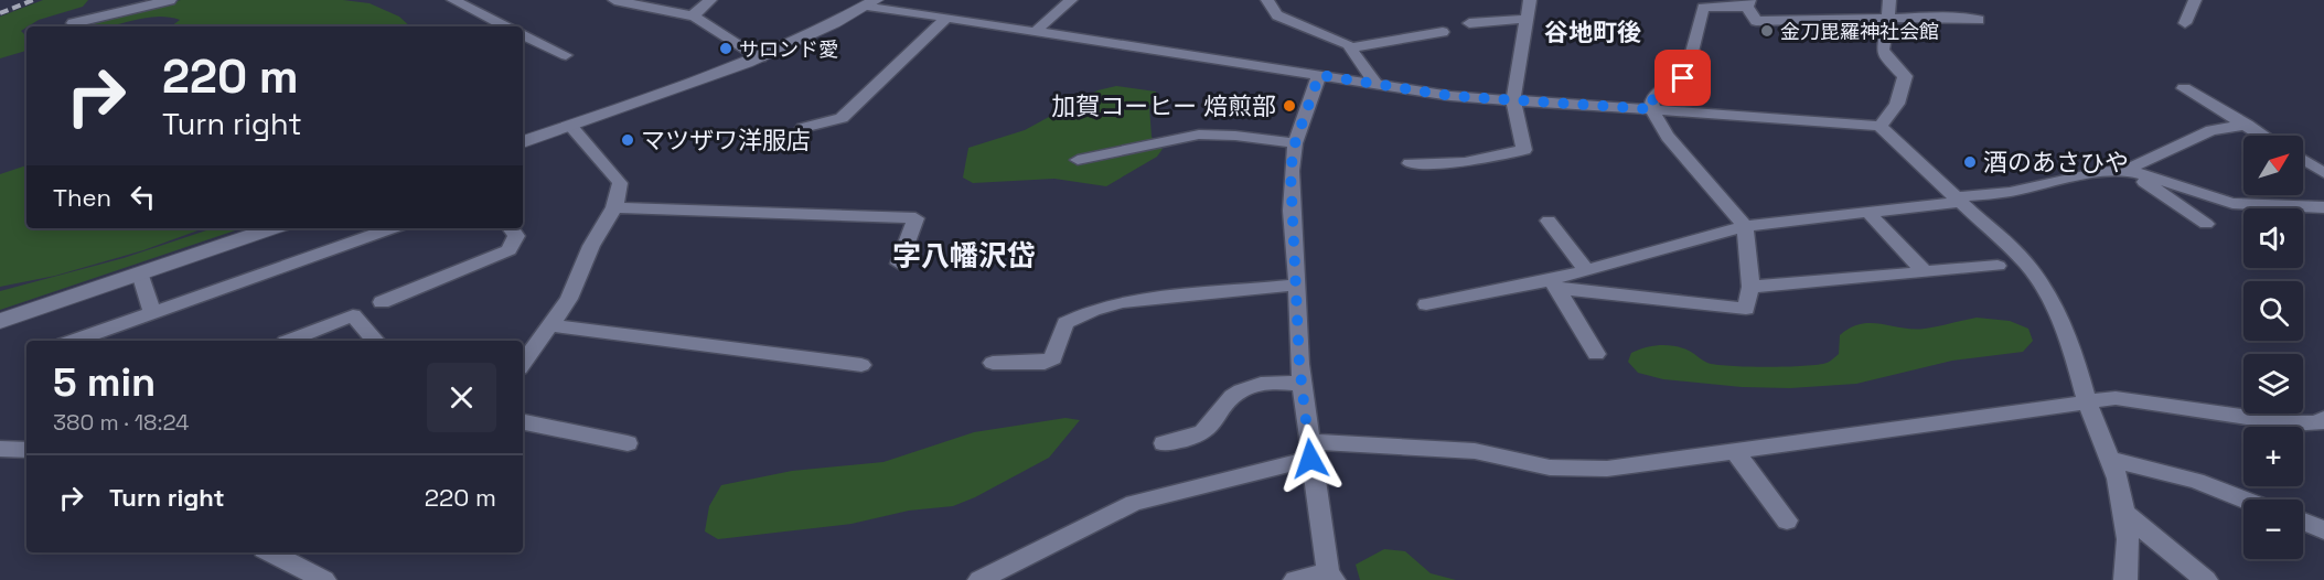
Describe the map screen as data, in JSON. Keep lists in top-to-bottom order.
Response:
{
  "districts": ["谷地町後", "字八幡沢岱"],
  "places": [
    "金刀毘羅神社会館",
    "サロンド愛",
    "加賀コーヒー 焙煎部",
    "マツザワ洋服店",
    "酒のあさひや"
  ],
  "north": "top right",
  "page": {
    "turn": ["220 m", "Turn right"],
    "map_buttons": ["+", "−"],
    "then": "Then",
    "heading": ["5 min", "380 m · 18:24"],
    "list": [
      {
        "name": "Turn right",
        "value": "220 m"
      }
    ]
  }
}
